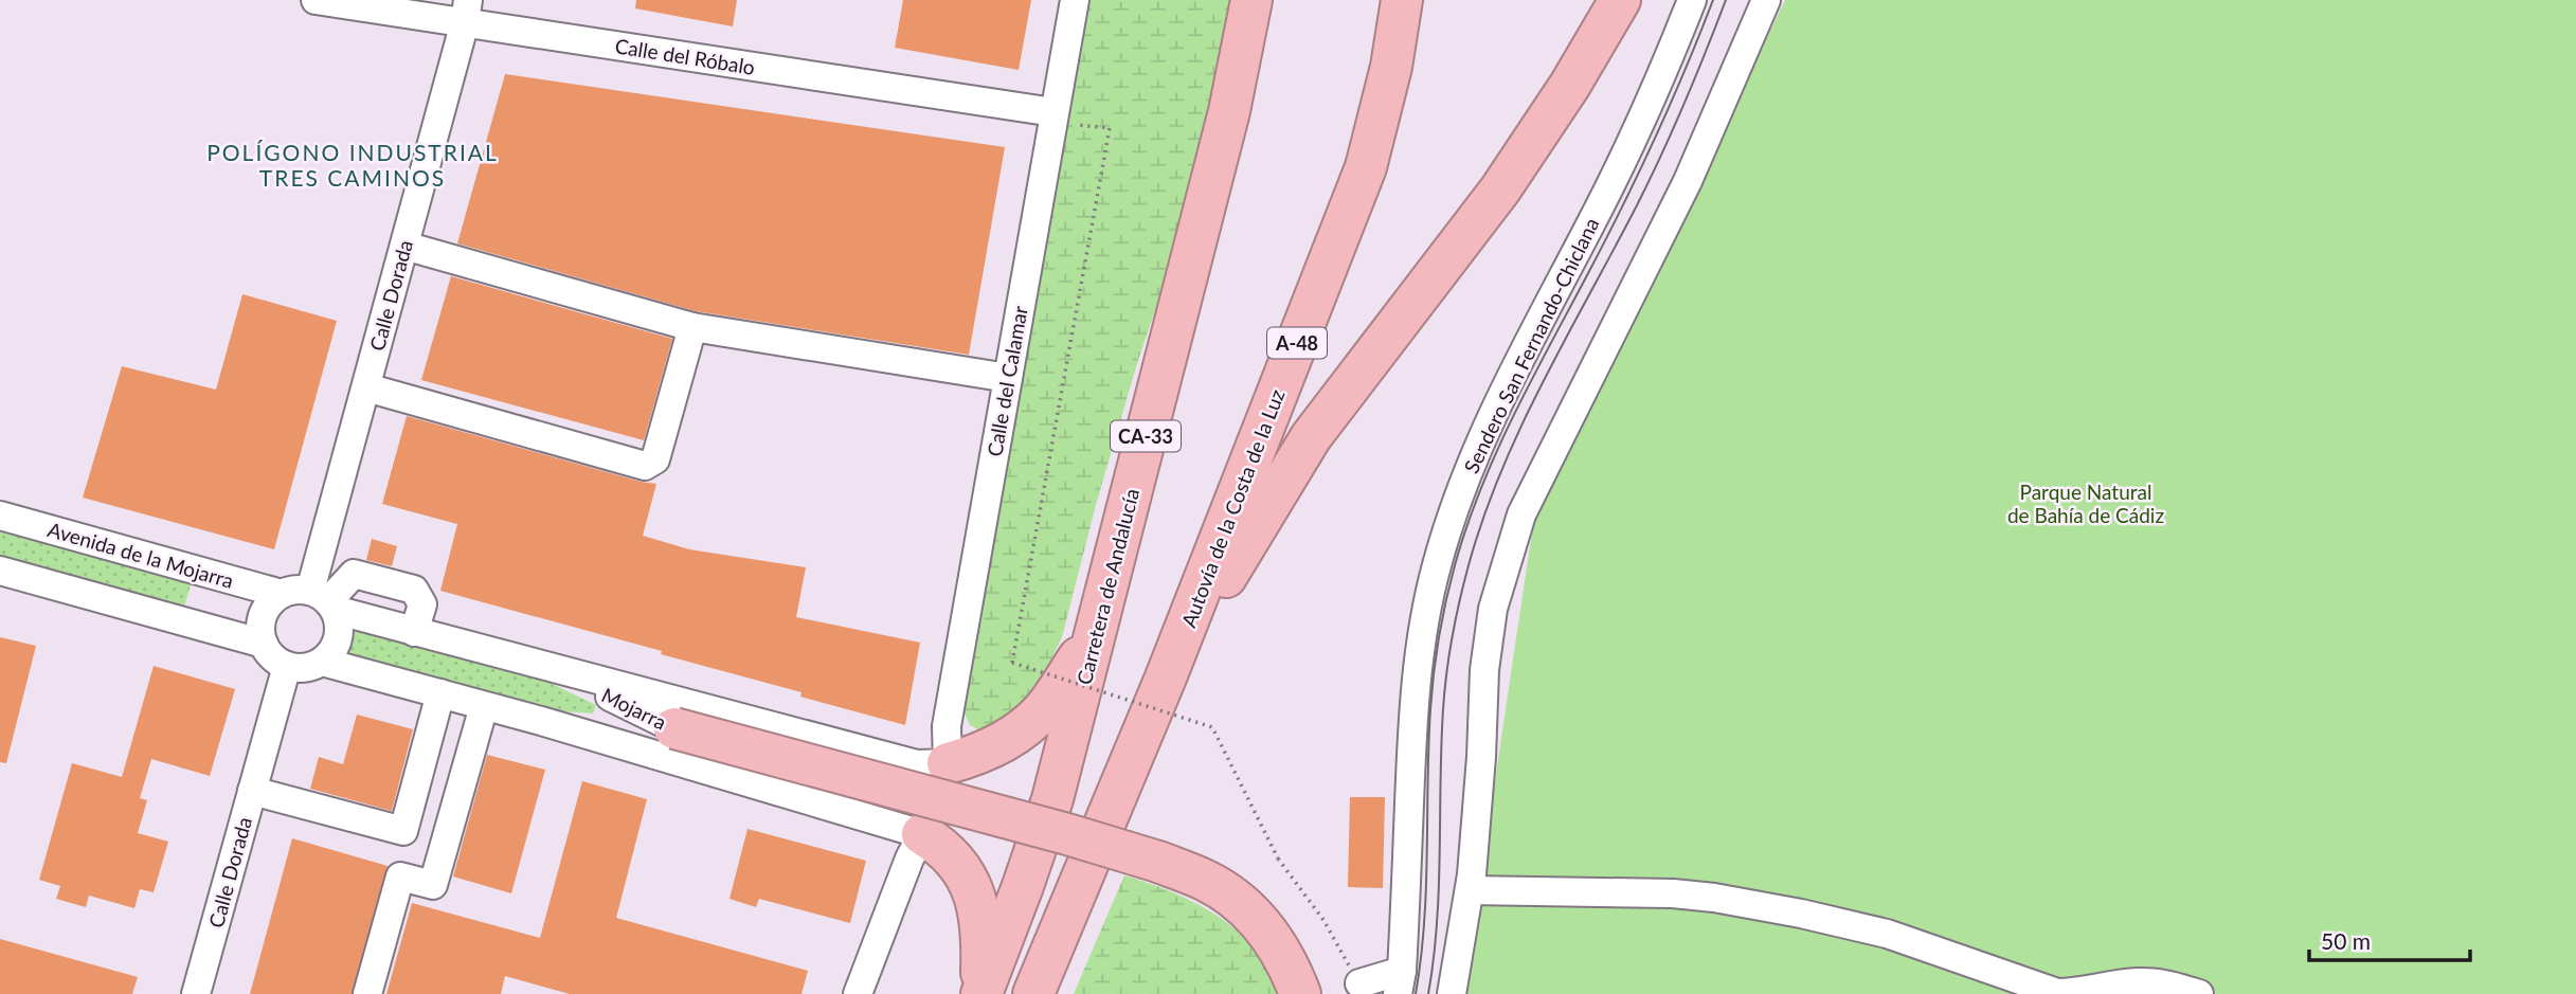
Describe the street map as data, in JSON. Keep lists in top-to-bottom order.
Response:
{
  "streets": {
    "highway": [
      "A-48",
      "CA-33",
      "Autovía de la Costa de la Luz",
      "Carretera de Andalucía"
    ],
    "street": [
      "Calle del Róbalo",
      "Calle Dorada",
      "Sendero San Fernando-Chiclana",
      "Calle del Calamar",
      "Avenida de la Mojarra",
      "Mojarra"
    ]
  },
  "crossings": [
    ["Calle del Róbalo", "Calle Dorada"],
    ["Calle del Róbalo", "Calle del Calamar"],
    ["Calle Dorada", "Avenida de la Mojarra"]
  ],
  "districts": ["POLÍGONO INDUSTRIAL TRES CAMINOS"],
  "parks": ["Parque Natural de Bahía de Cádiz"],
  "scale_bar": "50 m"
}
